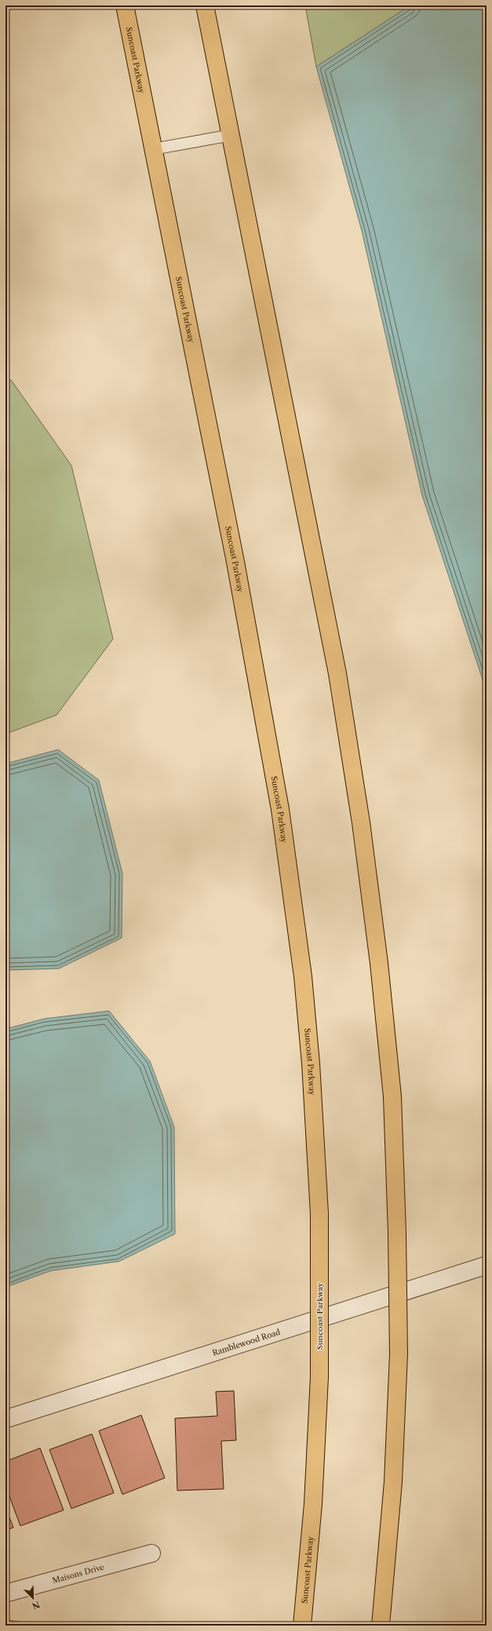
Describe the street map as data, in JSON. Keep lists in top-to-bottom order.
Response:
{
  "streets": {
    "highway": ["Suncoast Parkway"],
    "street": ["Ramblewood Road", "Maisons Drive"]
  },
  "north": "bottom right"
}
